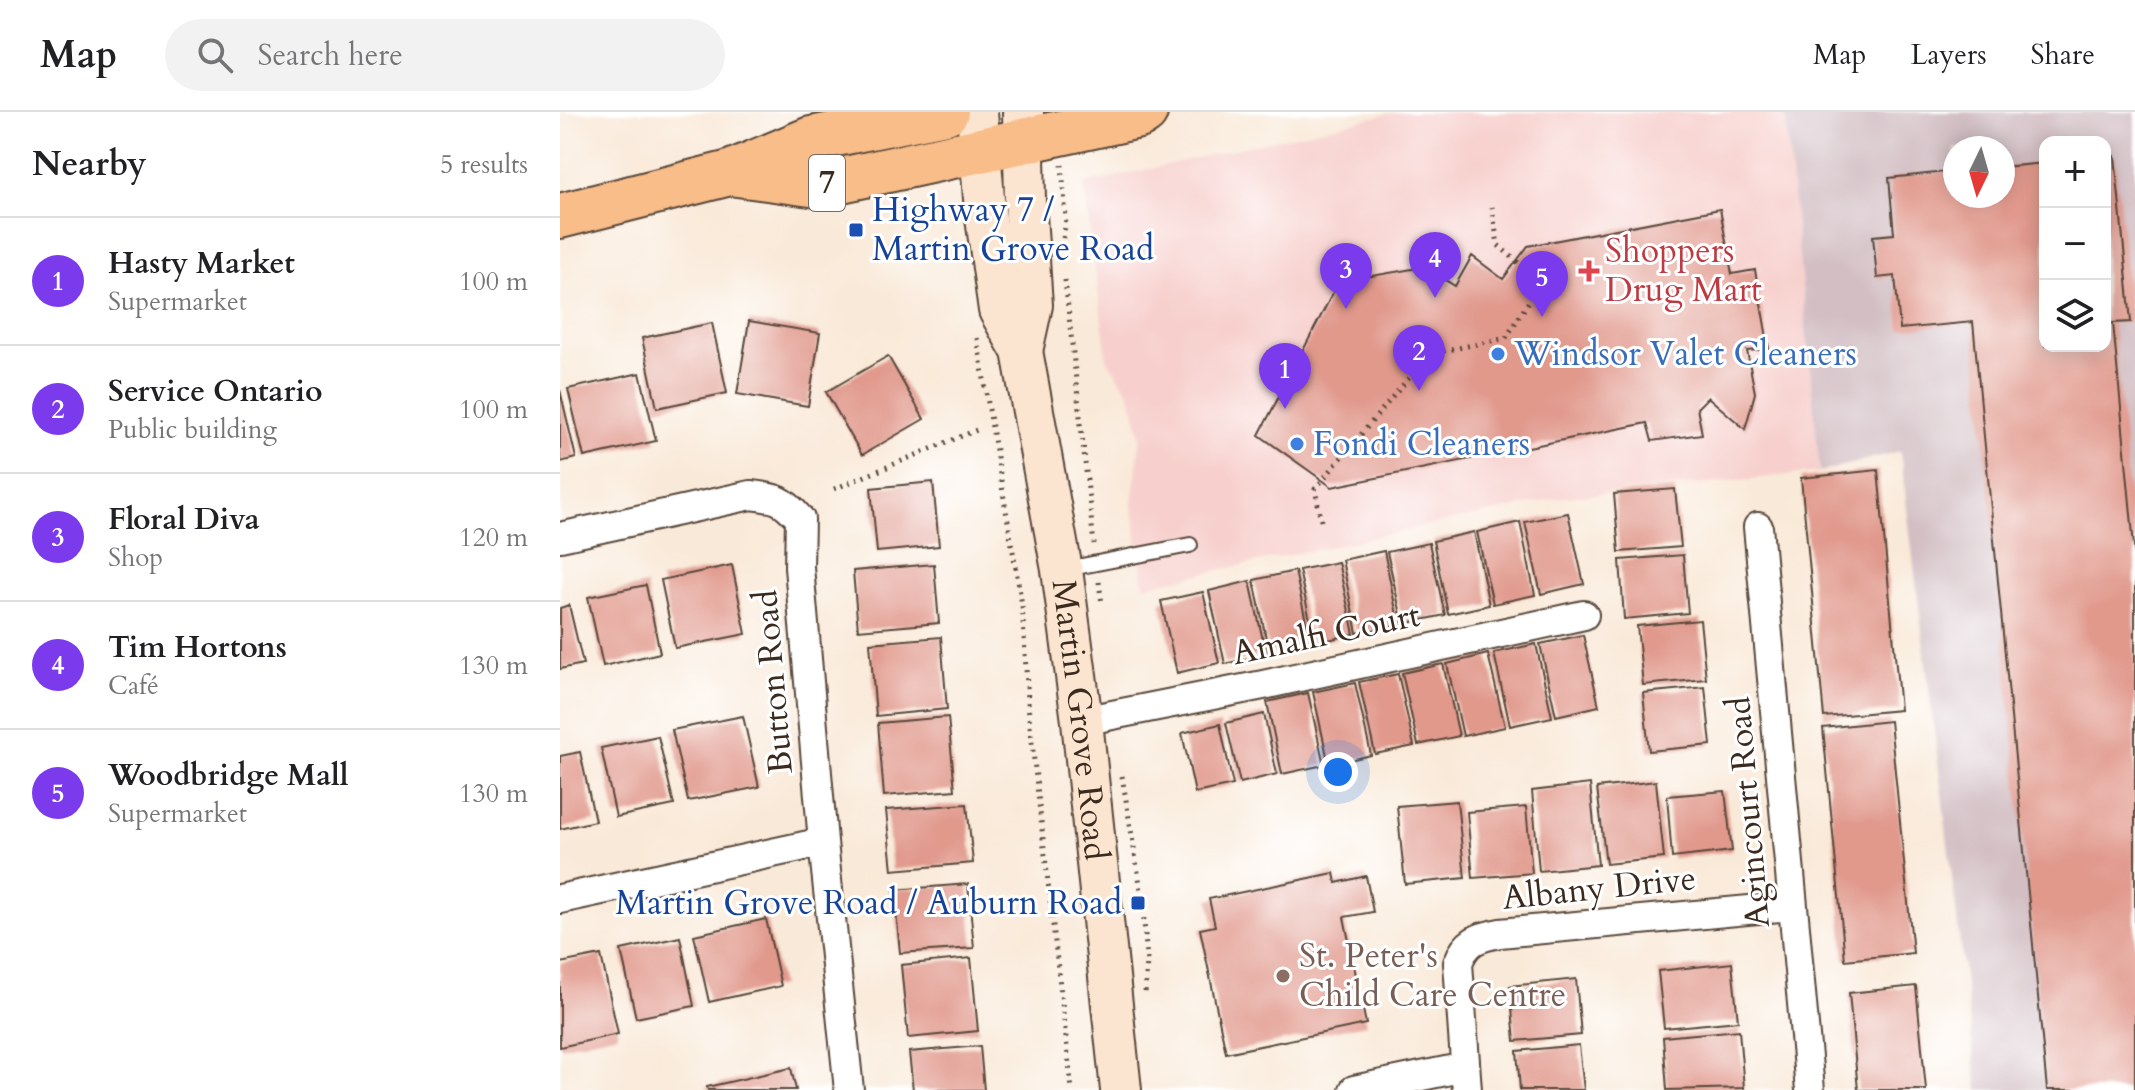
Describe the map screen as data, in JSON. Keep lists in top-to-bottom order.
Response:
{
  "streets": {
    "main road": ["7"],
    "street": [
      "Amalfi Court",
      "Button Road",
      "Martin Grove Road",
      "Agincourt Road",
      "Albany Drive"
    ]
  },
  "crossings": [
    ["7", "Martin Grove Road"],
    ["Amalfi Court", "Martin Grove Road"],
    ["Agincourt Road", "Albany Drive"]
  ],
  "places": {
    "transit": ["Highway 7 / Martin Grove Road", "Martin Grove Road / Auburn Road"],
    "health": ["Shoppers Drug Mart"],
    "other": ["Windsor Valet Cleaners", "Fondi Cleaners", "St. Peter's Child Care Centre"]
  },
  "north": "bottom",
  "page": {
    "header": "Map",
    "search": "Search here",
    "nav": ["Map", "Layers", "Share"],
    "heading": ["Nearby", "5 results"],
    "map_buttons": ["+", "−"],
    "list": [
      {
        "mark": "1",
        "name": "Hasty Market",
        "note": "Supermarket",
        "value": "100 m"
      },
      {
        "mark": "2",
        "name": "Service Ontario",
        "note": "Public building",
        "value": "100 m"
      },
      {
        "mark": "3",
        "name": "Floral Diva",
        "note": "Shop",
        "value": "120 m"
      },
      {
        "mark": "4",
        "name": "Tim Hortons",
        "note": "Café",
        "value": "130 m"
      },
      {
        "mark": "5",
        "name": "Woodbridge Mall",
        "note": "Supermarket",
        "value": "130 m"
      }
    ],
    "pins": [
      "4",
      "3",
      "5",
      "2",
      "1"
    ]
  }
}
